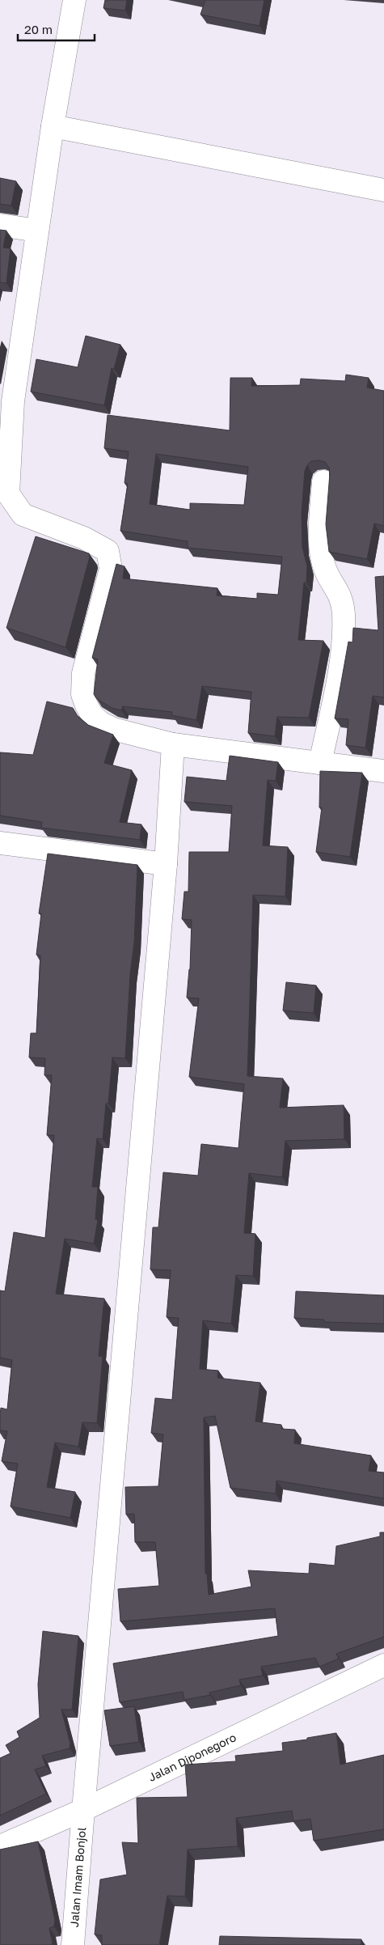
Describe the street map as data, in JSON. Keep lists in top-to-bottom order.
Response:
{
  "streets": {
    "street": ["Jalan Diponegoro", "Jalan Imam Bonjol"]
  },
  "crossings": [
    ["Jalan Diponegoro", "Jalan Imam Bonjol"]
  ],
  "scale_bar": "20 m"
}
